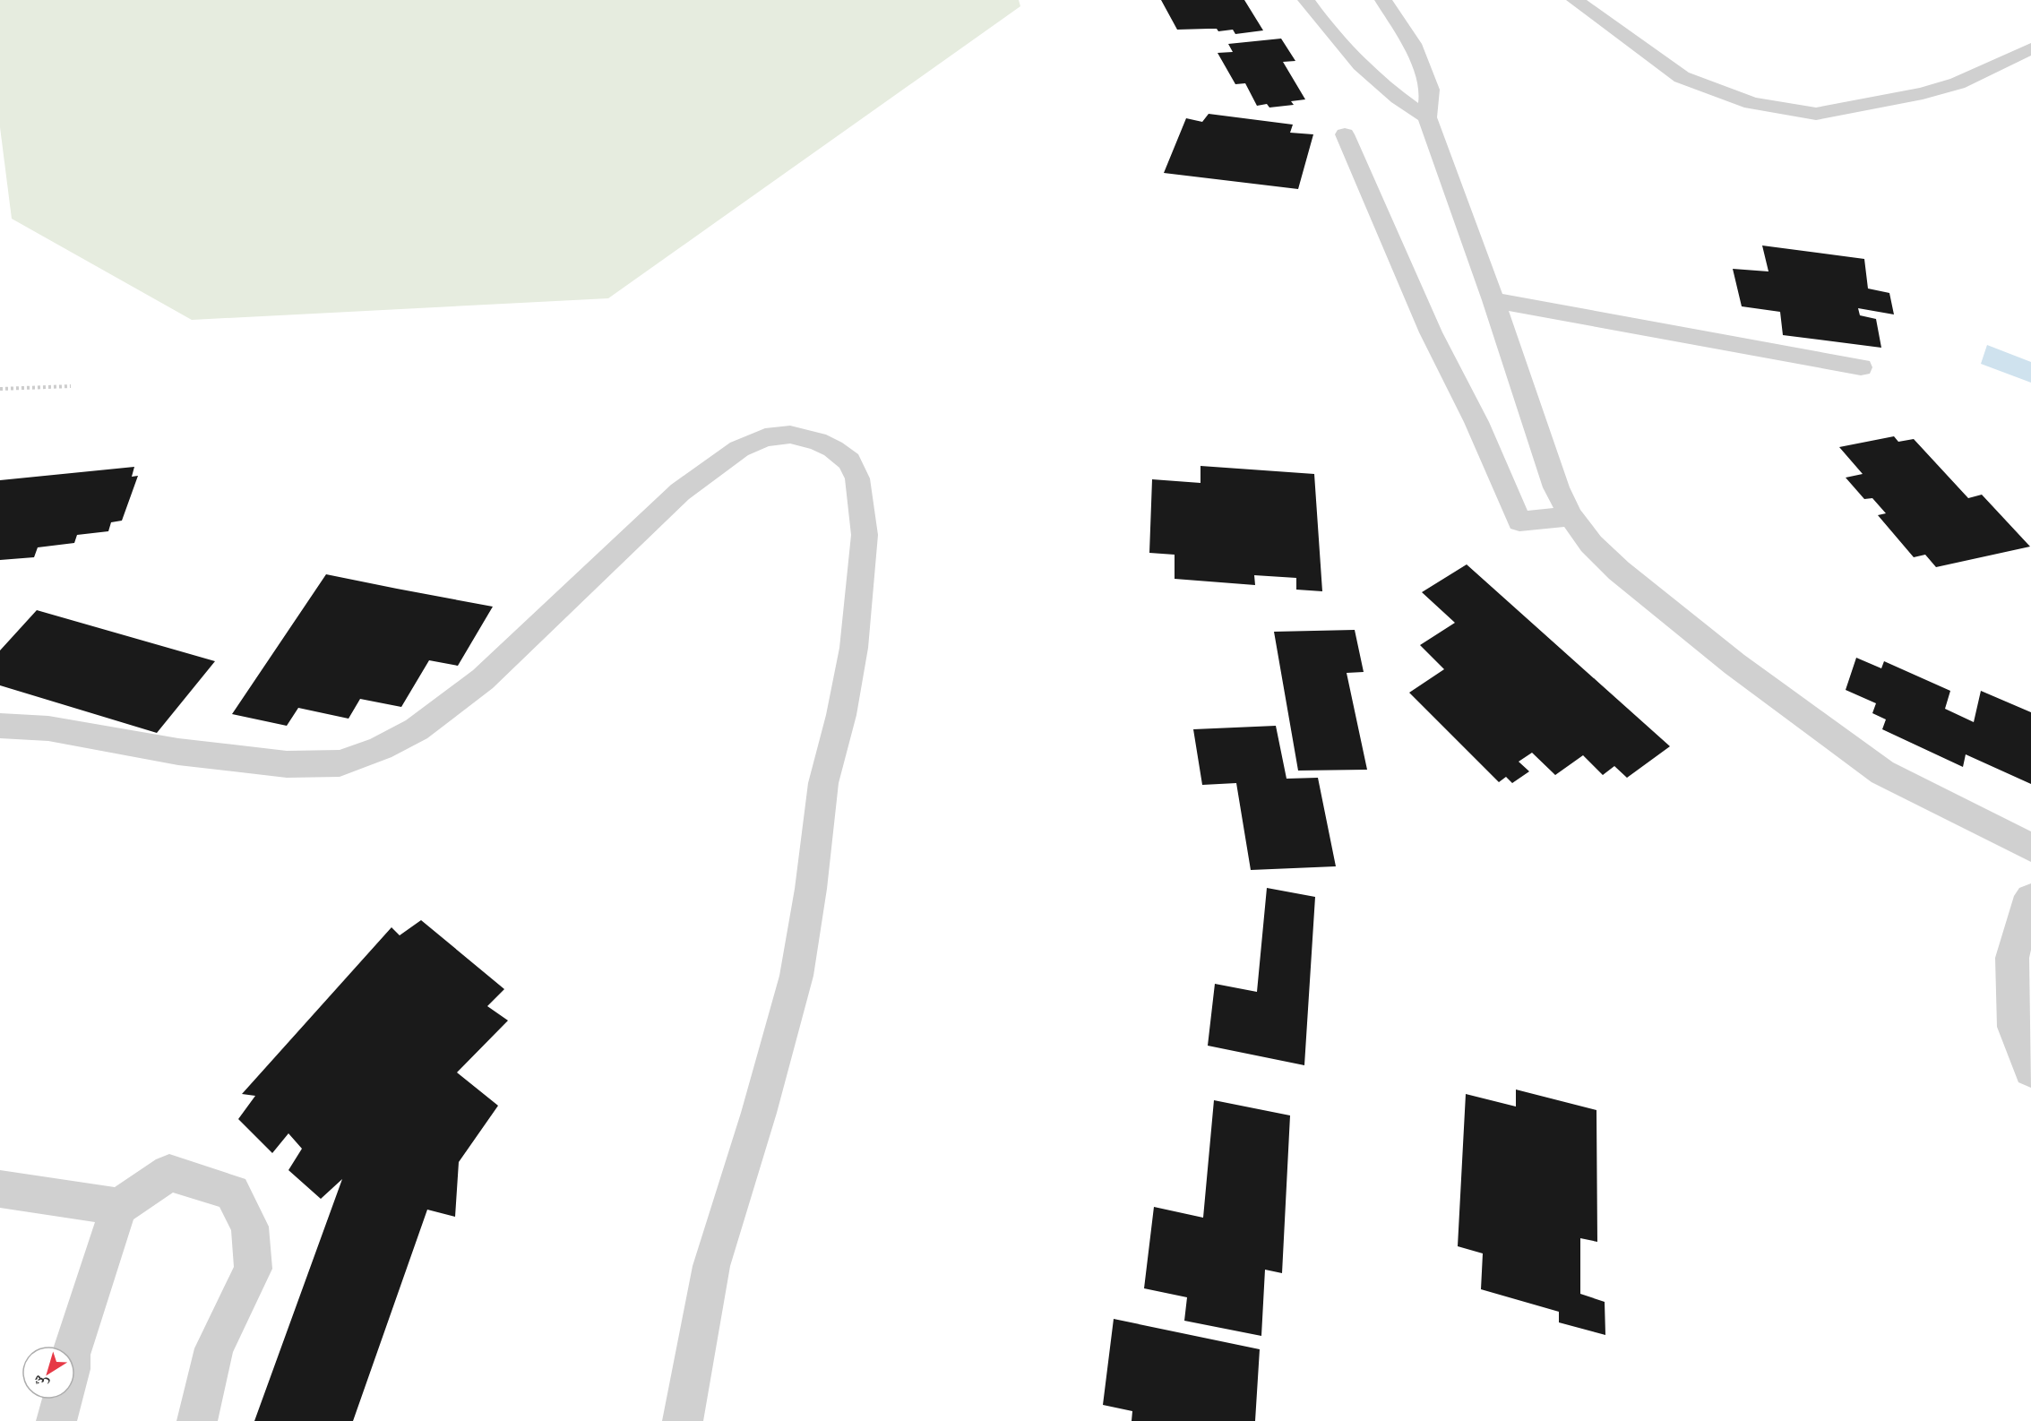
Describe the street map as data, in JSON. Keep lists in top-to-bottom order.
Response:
{
  "north": "bottom left"
}
